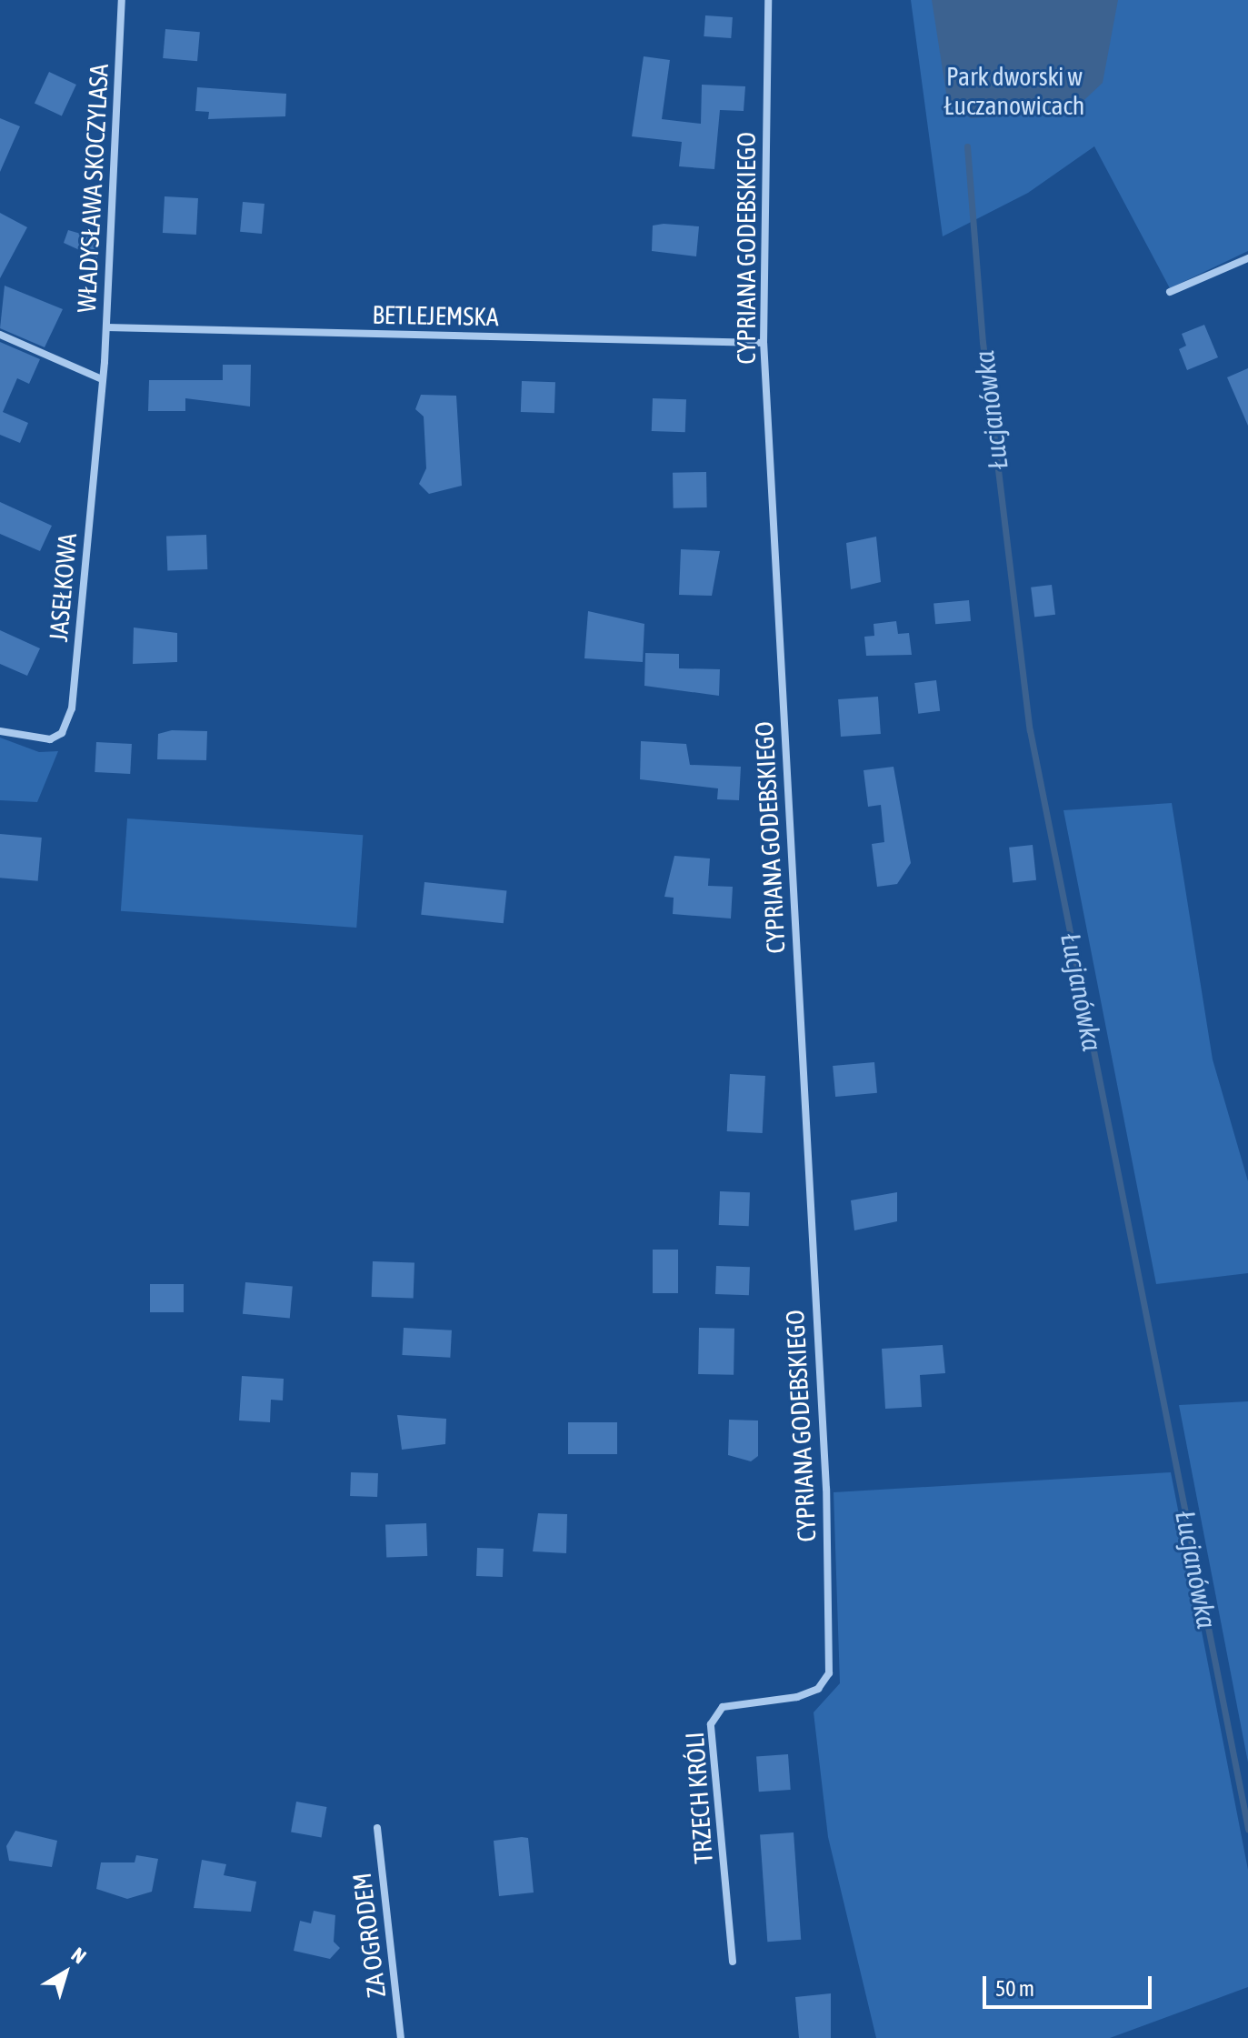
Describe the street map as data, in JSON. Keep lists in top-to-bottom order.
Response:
{
  "streets": {
    "street": [
      "WŁADYSŁAWA SKOCZYLASA",
      "CYPRIANA GODEBSKIEGO",
      "BETLEJEMSKA",
      "JASEŁKOWA",
      "TRZECH KRÓLI",
      "ZA OGRODEM"
    ]
  },
  "crossings": [
    ["WŁADYSŁAWA SKOCZYLASA", "BETLEJEMSKA"],
    ["WŁADYSŁAWA SKOCZYLASA", "JASEŁKOWA"],
    ["CYPRIANA GODEBSKIEGO", "BETLEJEMSKA"],
    ["CYPRIANA GODEBSKIEGO", "TRZECH KRÓLI"]
  ],
  "water": ["Łucjanówka"],
  "parks": ["Park dworski w Łuczanowicach"],
  "scale_bar": "50 m",
  "north": "top right"
}
